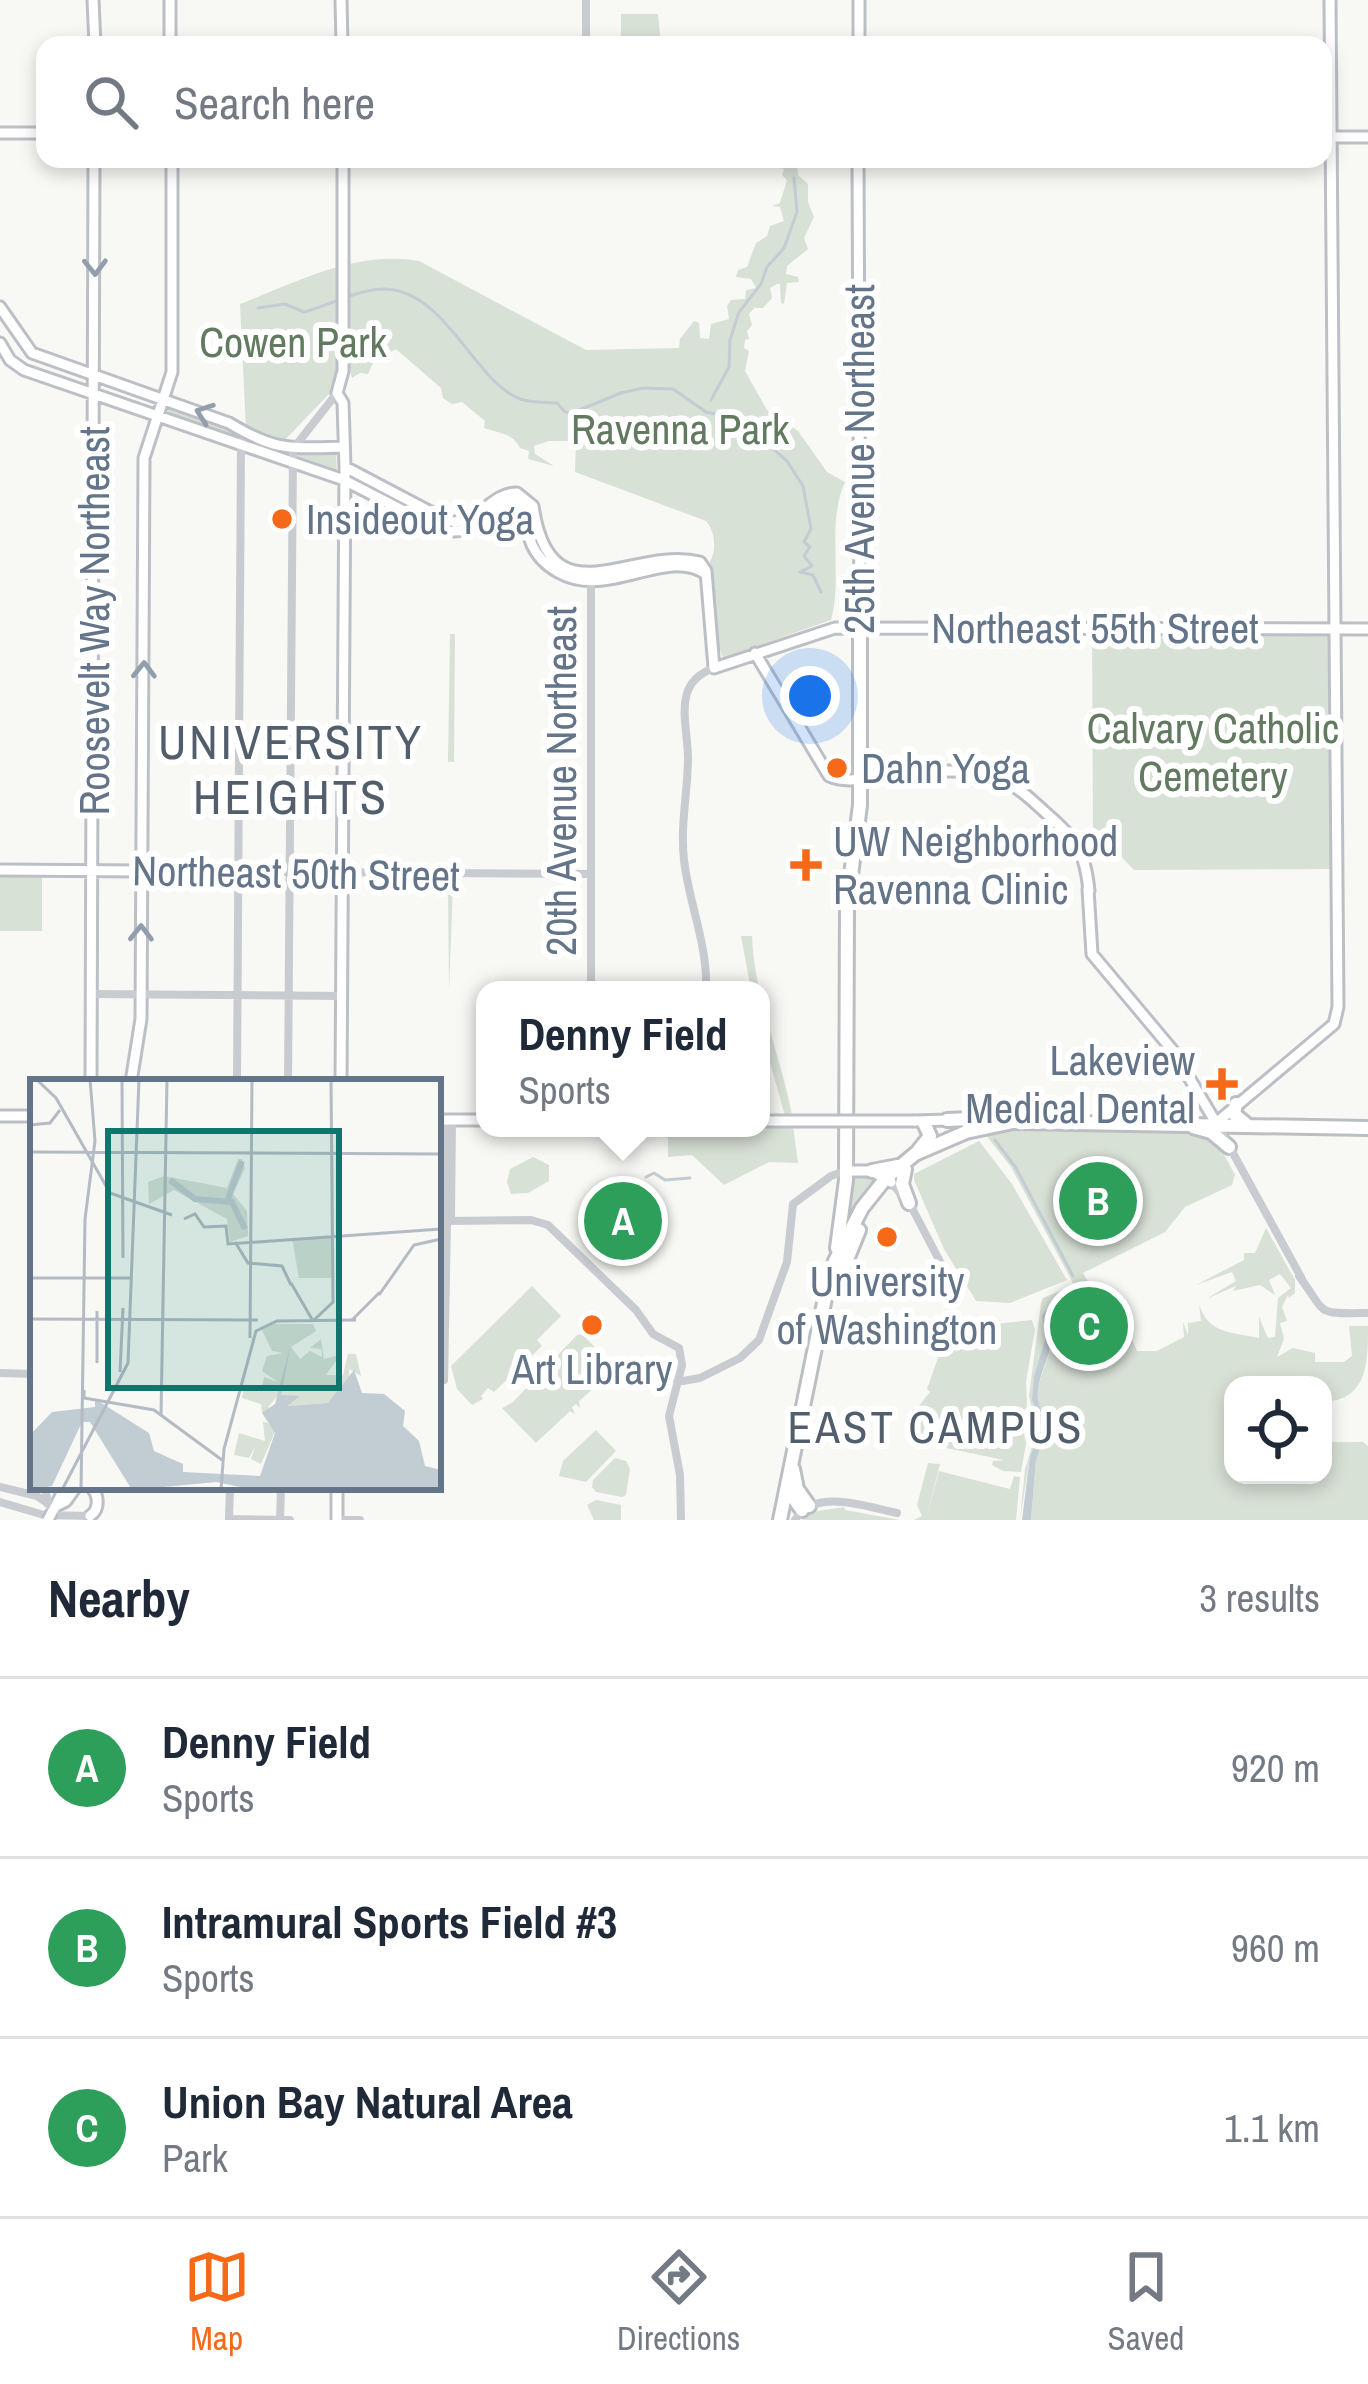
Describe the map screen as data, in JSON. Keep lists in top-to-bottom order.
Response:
{
  "streets": {
    "main road": [
      "25th Avenue Northeast",
      "Roosevelt Way Northeast",
      "Northeast 55th Street",
      "Northeast 50th Street"
    ],
    "street": ["20th Avenue Northeast"]
  },
  "crossings": [
    ["25th Avenue Northeast", "Northeast 55th Street"],
    ["Roosevelt Way Northeast", "Northeast 50th Street"],
    ["20th Avenue Northeast", "Northeast 50th Street"]
  ],
  "districts": ["UNIVERSITY HEIGHTS", "EAST CAMPUS"],
  "parks": ["Cowen Park", "Ravenna Park", "Calvary Catholic Cemetery"],
  "places": {
    "other": [
      "Insideout Yoga",
      "Dahn Yoga",
      "University of Washington",
      "Art Library"
    ],
    "health": ["UW Neighborhood Ravenna Clinic", "Lakeview Medical Dental"]
  },
  "page": {
    "search": "Search here",
    "popup": ["Denny Field", "Sports"],
    "pins": ["B", "A", "C"],
    "heading": ["Nearby", "3 results"],
    "list": [
      {
        "mark": "A",
        "name": "Denny Field",
        "note": "Sports",
        "value": "920 m"
      },
      {
        "mark": "B",
        "name": "Intramural Sports Field #3",
        "note": "Sports",
        "value": "960 m"
      },
      {
        "mark": "C",
        "name": "Union Bay Natural Area",
        "note": "Park",
        "value": "1.1 km"
      }
    ],
    "nav": ["Map", "Directions", "Saved"]
  }
}
